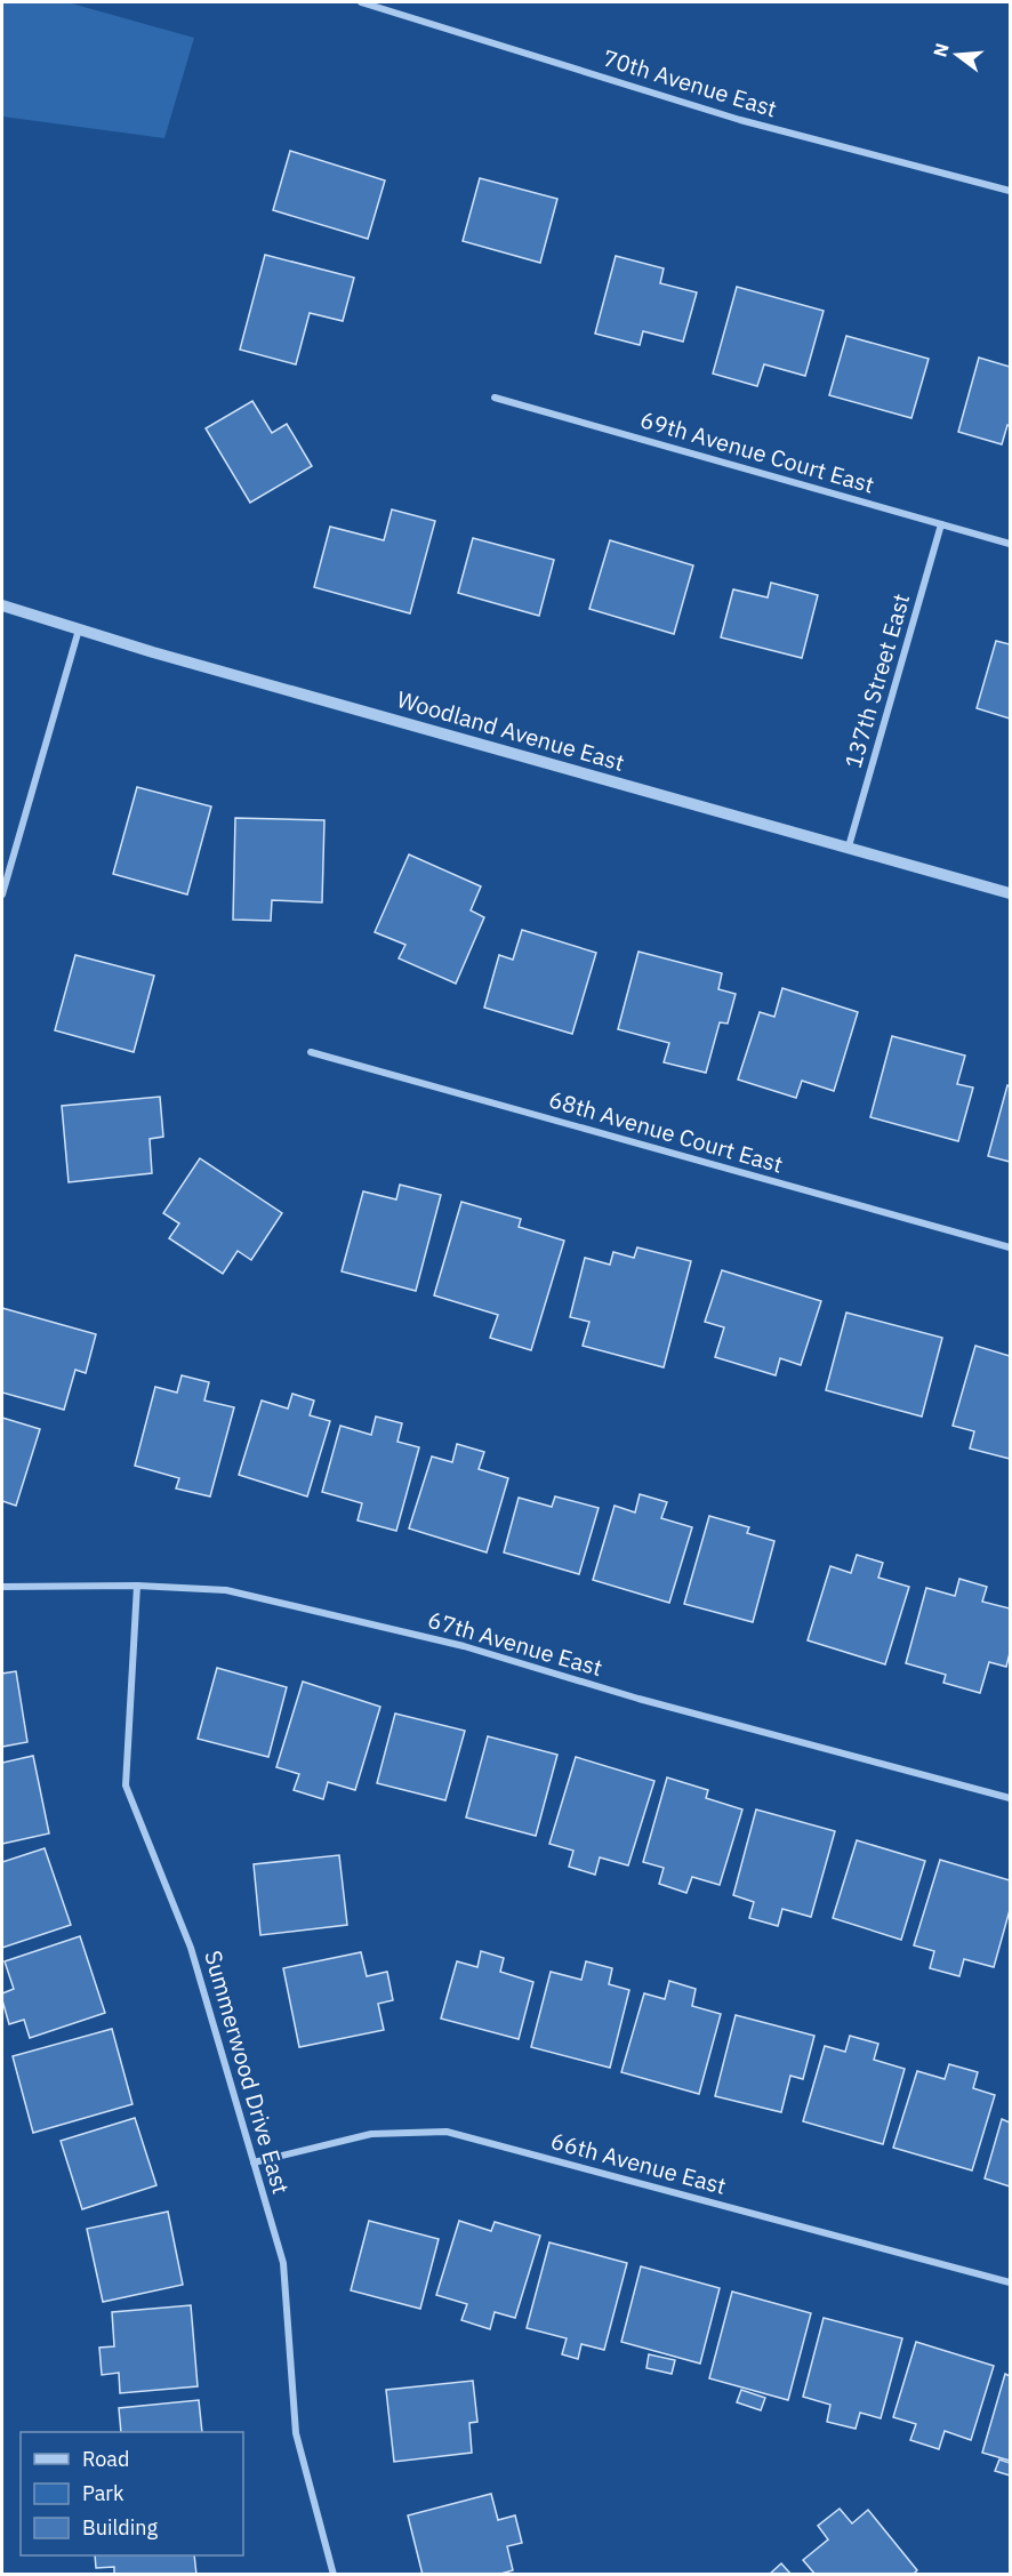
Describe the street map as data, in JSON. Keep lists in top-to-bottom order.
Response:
{
  "streets": {
    "street": [
      "70th Avenue East",
      "69th Avenue Court East",
      "137th Street East",
      "Woodland Avenue East",
      "68th Avenue Court East",
      "67th Avenue East",
      "Summerwood Drive East",
      "66th Avenue East"
    ]
  },
  "crossings": [
    ["69th Avenue Court East", "137th Street East"],
    ["137th Street East", "Woodland Avenue East"],
    ["67th Avenue East", "Summerwood Drive East"],
    ["Summerwood Drive East", "66th Avenue East"]
  ],
  "legend": ["Road", "Park", "Building"],
  "north": "left"
}
